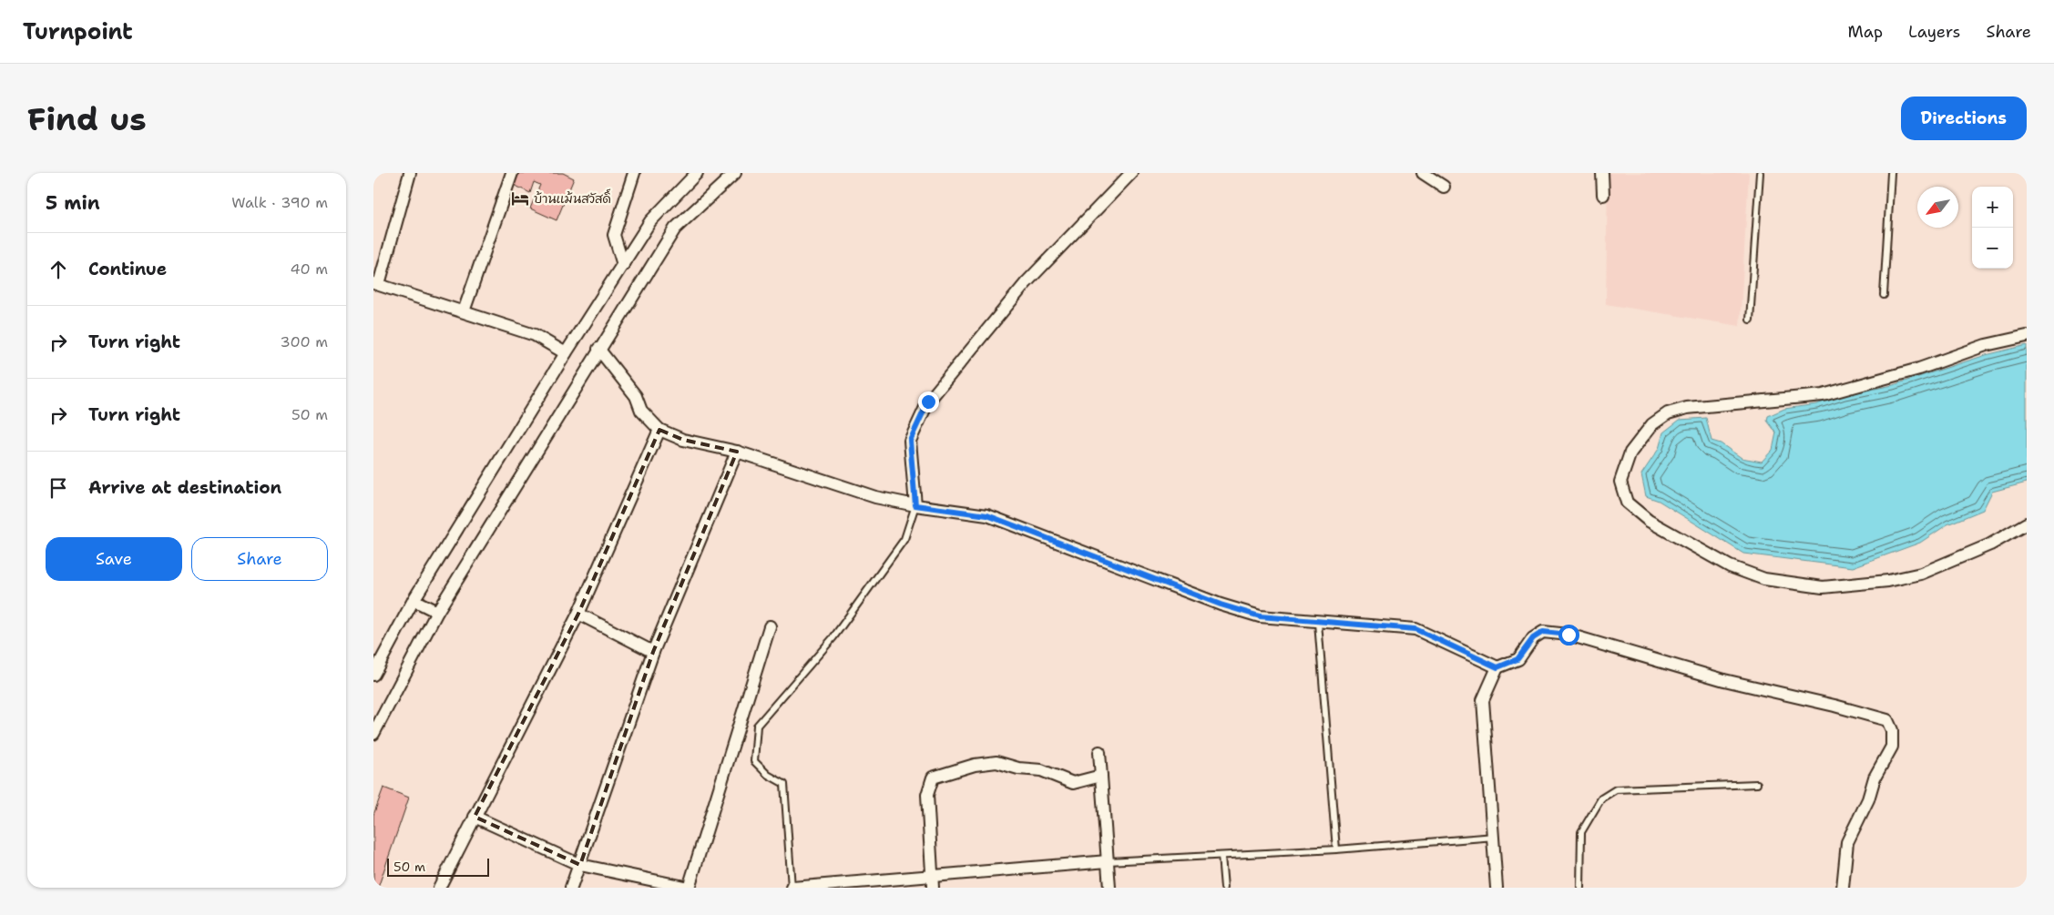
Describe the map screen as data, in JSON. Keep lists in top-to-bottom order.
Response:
{
  "places": {
    "hotel": ["บ้านแม้นสวัสดิ์"]
  },
  "scale_bar": "50 m",
  "north": "bottom left",
  "page": {
    "header": "Turnpoint",
    "nav": ["Map", "Layers", "Share"],
    "buttons": [
      "Directions",
      ["Save", "Share"]
    ],
    "title": "Find us",
    "heading": ["5 min", "Walk · 390 m"],
    "map_buttons": ["+", "−"],
    "list": [
      ["Continue", "40 m"],
      ["Turn right", "300 m"],
      ["Turn right", "50 m"],
      "Arrive at destination"
    ],
    "scale": "50 m"
  }
}
